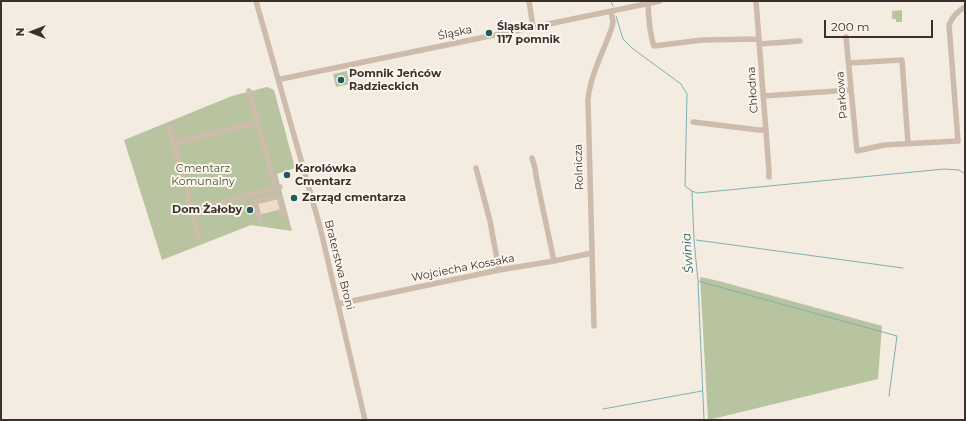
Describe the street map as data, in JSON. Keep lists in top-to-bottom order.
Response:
{
  "streets": {
    "street": [
      "Śląska",
      "Chłodna",
      "Parkowa",
      "Rolnicza",
      "Braterstwa Broni",
      "Wojciecha Kossaka"
    ]
  },
  "crossings": [
    ["Śląska", "Rolnicza"],
    ["Śląska", "Braterstwa Broni"],
    ["Rolnicza", "Wojciecha Kossaka"],
    ["Braterstwa Broni", "Wojciecha Kossaka"]
  ],
  "water": ["Świnia"],
  "parks": ["Cmentarz Komunalny"],
  "places": [
    "Śląska nr 117 pomnik",
    "Pomnik Jeńców Radzieckich",
    "Karolówka Cmentarz",
    "Zarząd cmentarza",
    "Dom Żałoby"
  ],
  "scale_bar": "200 m",
  "north": "left"
}
